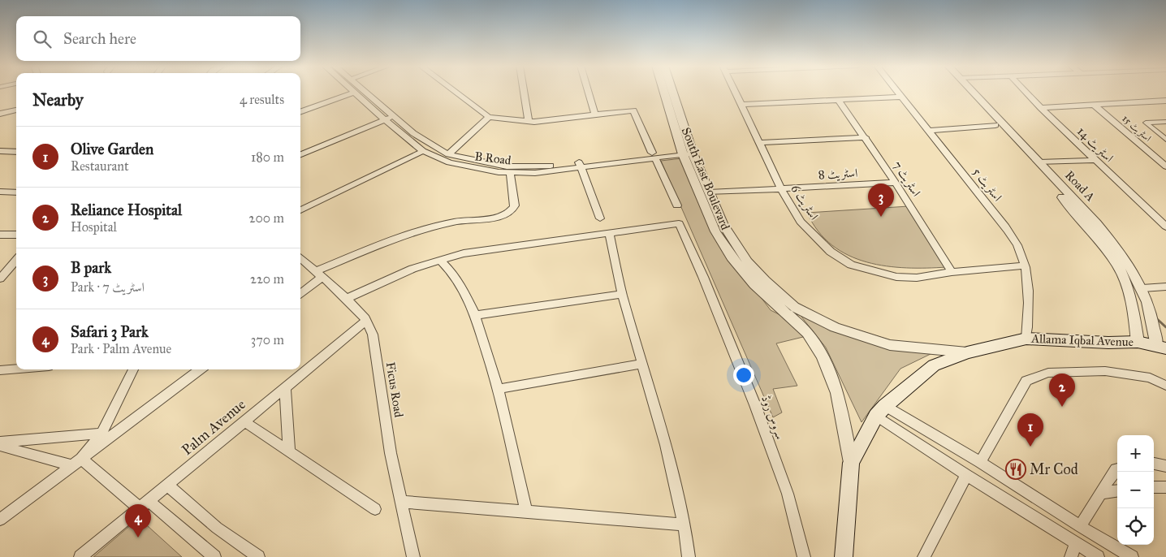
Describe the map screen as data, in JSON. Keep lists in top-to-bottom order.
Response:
{
  "streets": {
    "main road": ["Allama Iqbal Avenue"],
    "street": [
      "اسٹریٹ 15",
      "اسٹریٹ 14",
      "B Road",
      "اسٹریٹ 8",
      "South East Boulevard",
      "اسٹریٹ 7",
      "اسٹریٹ 5",
      "Road A",
      "اسٹریٹ 6",
      "Ficus Road",
      "سروس روڈ",
      "Palm Avenue"
    ]
  },
  "crossings": [
    ["B Road", "South East Boulevard"],
    ["اسٹریٹ 8", "South East Boulevard"],
    ["اسٹریٹ 8", "اسٹریٹ 7"],
    ["اسٹریٹ 8", "اسٹریٹ 6"],
    ["South East Boulevard", "Allama Iqbal Avenue"],
    ["اسٹریٹ 7", "اسٹریٹ 6"],
    ["اسٹریٹ 5", "اسٹریٹ 6"],
    ["اسٹریٹ 5", "Allama Iqbal Avenue"],
    ["Road A", "Allama Iqbal Avenue"],
    ["Ficus Road", "Palm Avenue"]
  ],
  "places": {
    "restaurant": ["Mr Cod"]
  },
  "page": {
    "search": "Search here",
    "heading": ["Nearby", "4 results"],
    "list": [
      {
        "mark": "1",
        "name": "Olive Garden",
        "note": "Restaurant",
        "value": "180 m"
      },
      {
        "mark": "2",
        "name": "Reliance Hospital",
        "note": "Hospital",
        "value": "200 m"
      },
      {
        "mark": "3",
        "name": "B park",
        "note": "Park · اسٹریٹ 7",
        "value": "220 m"
      },
      {
        "mark": "4",
        "name": "Safari 3 Park",
        "note": "Park · Palm Avenue",
        "value": "370 m"
      }
    ],
    "pins": [
      "3",
      "2",
      "1",
      "4"
    ],
    "map_buttons": ["+", "−"]
  }
}
